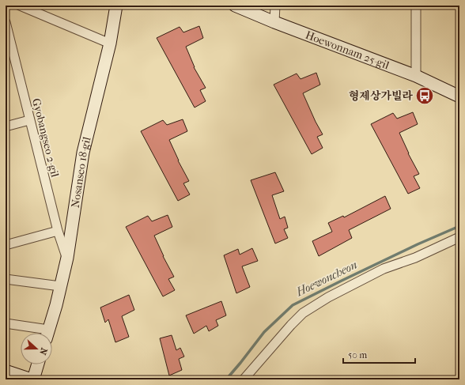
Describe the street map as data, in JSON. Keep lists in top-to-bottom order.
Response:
{
  "streets": {
    "main road": ["Hoewonnam 25-gil", "Nosanseo 18-gil"],
    "street": ["Gyobangseo 2-gil"]
  },
  "crossings": [
    ["Gyobangseo 2-gil", "Nosanseo 18-gil"]
  ],
  "water": ["Hoewoncheon"],
  "places": {
    "bus stop": ["형제상가빌라"]
  },
  "scale_bar": "50 m",
  "north": "right"
}
